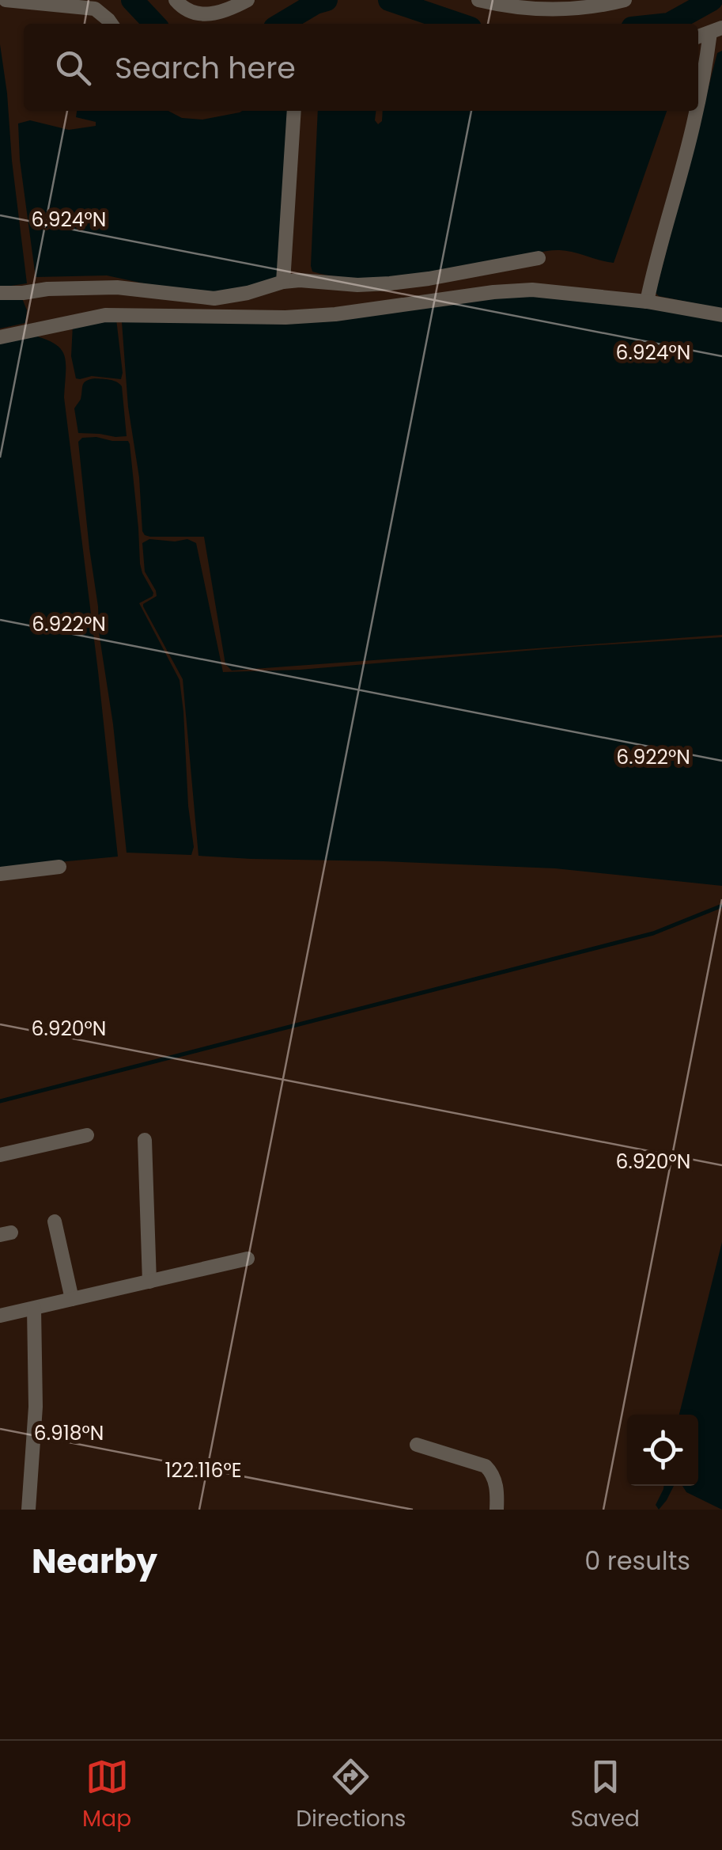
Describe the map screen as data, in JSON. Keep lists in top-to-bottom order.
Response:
{
  "page": {
    "search": "Search here",
    "heading": ["Nearby", "0 results"],
    "nav": ["Map", "Directions", "Saved"]
  },
  "coordinates": [
    "6.924°N",
    "6.922°N",
    "6.920°N",
    "6.918°N",
    "122.116°E"
  ]
}
